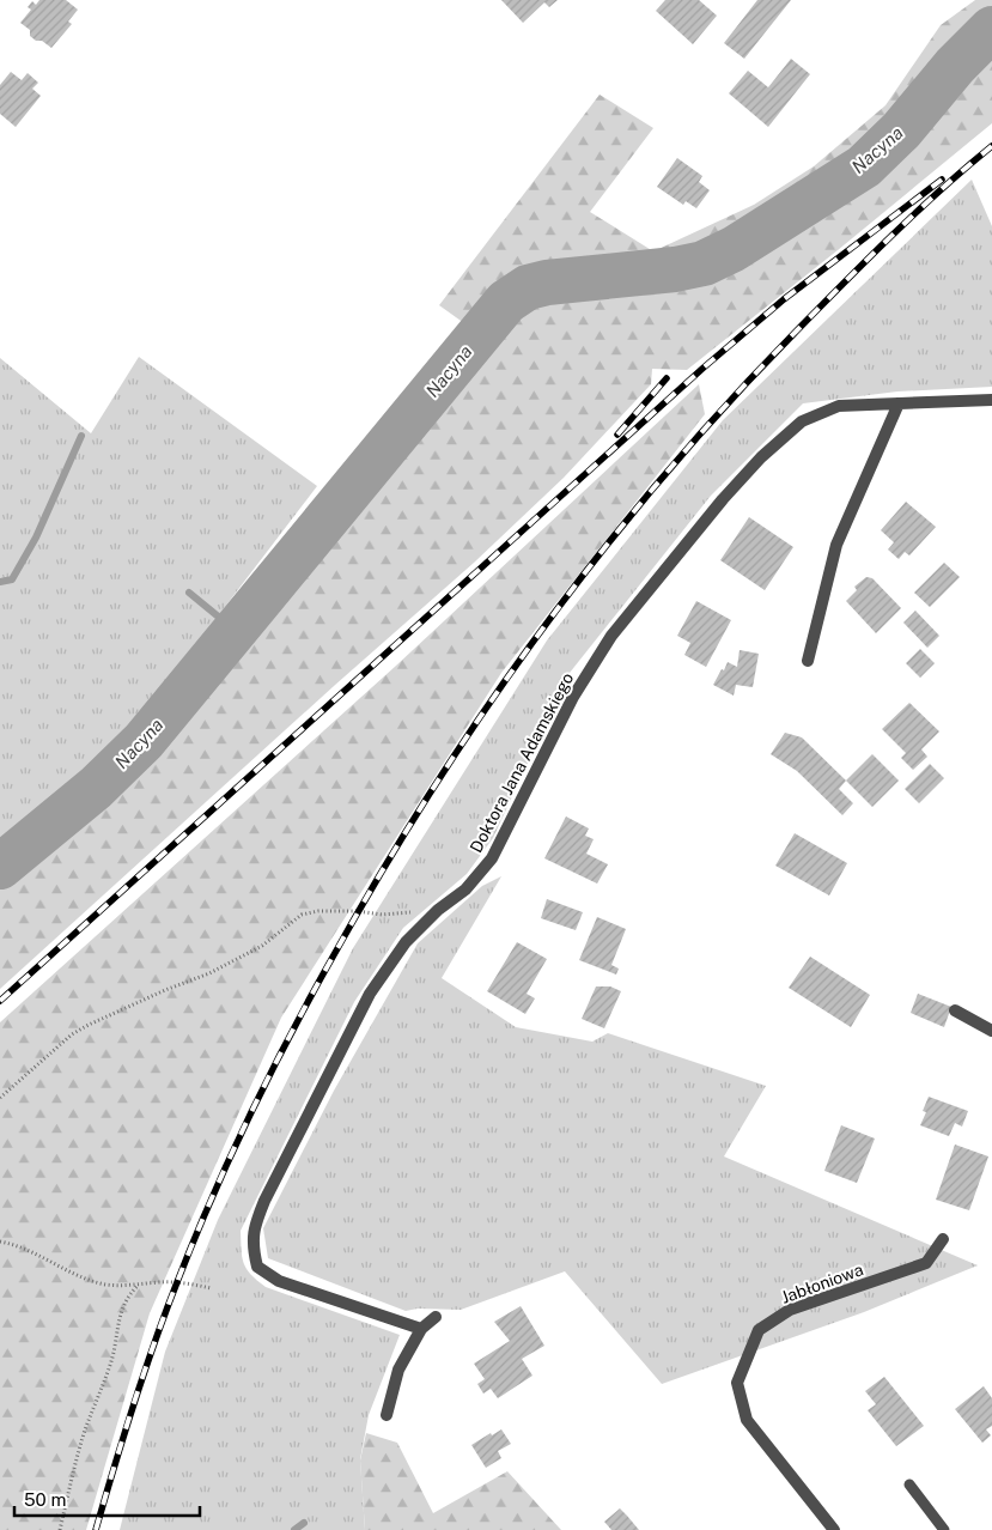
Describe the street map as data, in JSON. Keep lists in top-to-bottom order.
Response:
{
  "streets": {
    "street": ["Doktora Jana Adamskiego", "Jabłoniowa"]
  },
  "water": ["Nacyna"],
  "scale_bar": "50 m"
}
